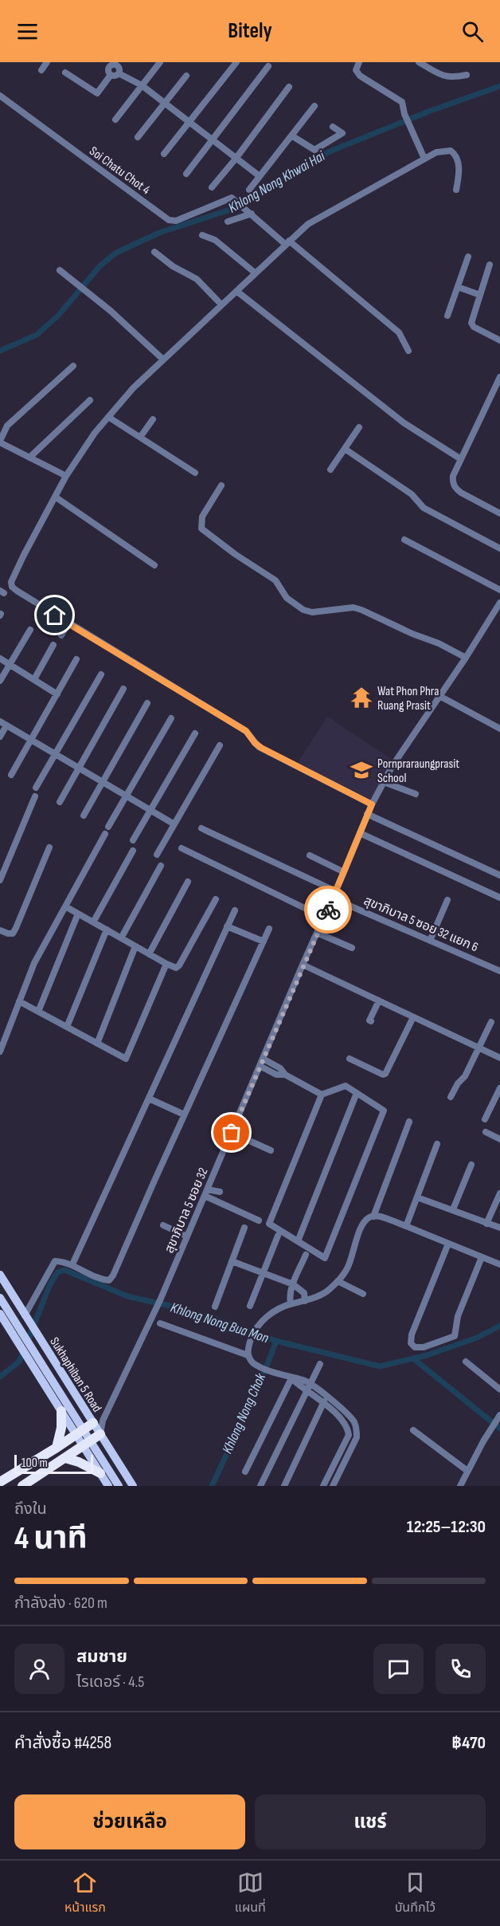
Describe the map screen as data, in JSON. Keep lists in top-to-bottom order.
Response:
{
  "streets": {
    "main road": ["Sukhaphiban 5 Road"],
    "street": ["Soi Chatu Chot 4", "สุขาภิบาล 5 ซอย 32 แยก 6", "สุขาภิบาล 5 ซอย 32"]
  },
  "crossings": [
    ["สุขาภิบาล 5 ซอย 32 แยก 6", "สุขาภิบาล 5 ซอย 32"],
    ["สุขาภิบาล 5 ซอย 32", "Sukhaphiban 5 Road"]
  ],
  "water": ["Khlong Nong Khwai Hai", "Khlong Nong Bua Mon", "Khlong Nong Chok"],
  "places": {
    "temple": ["Wat Phon Phra Ruang Prasit"],
    "school or university": ["Pornpraraungprasit School"]
  },
  "scale_bar": "100 m",
  "page": {
    "header": "Bitely",
    "scale": "100 m",
    "heading": ["4 นาที", "ถึงใน", "12:25–12:30"],
    "panel": [
      "สมชาย",
      "ไรเดอร์ · 4.5",
      "คำสั่งซื้อ #4258",
      "฿470"
    ],
    "bar": "กำลังส่ง · 620 m",
    "buttons": ["ช่วยเหลือ", "แชร์"],
    "tabs": ["หน้าแรก", "แผนที่", "บันทึกไว้"]
  }
}
